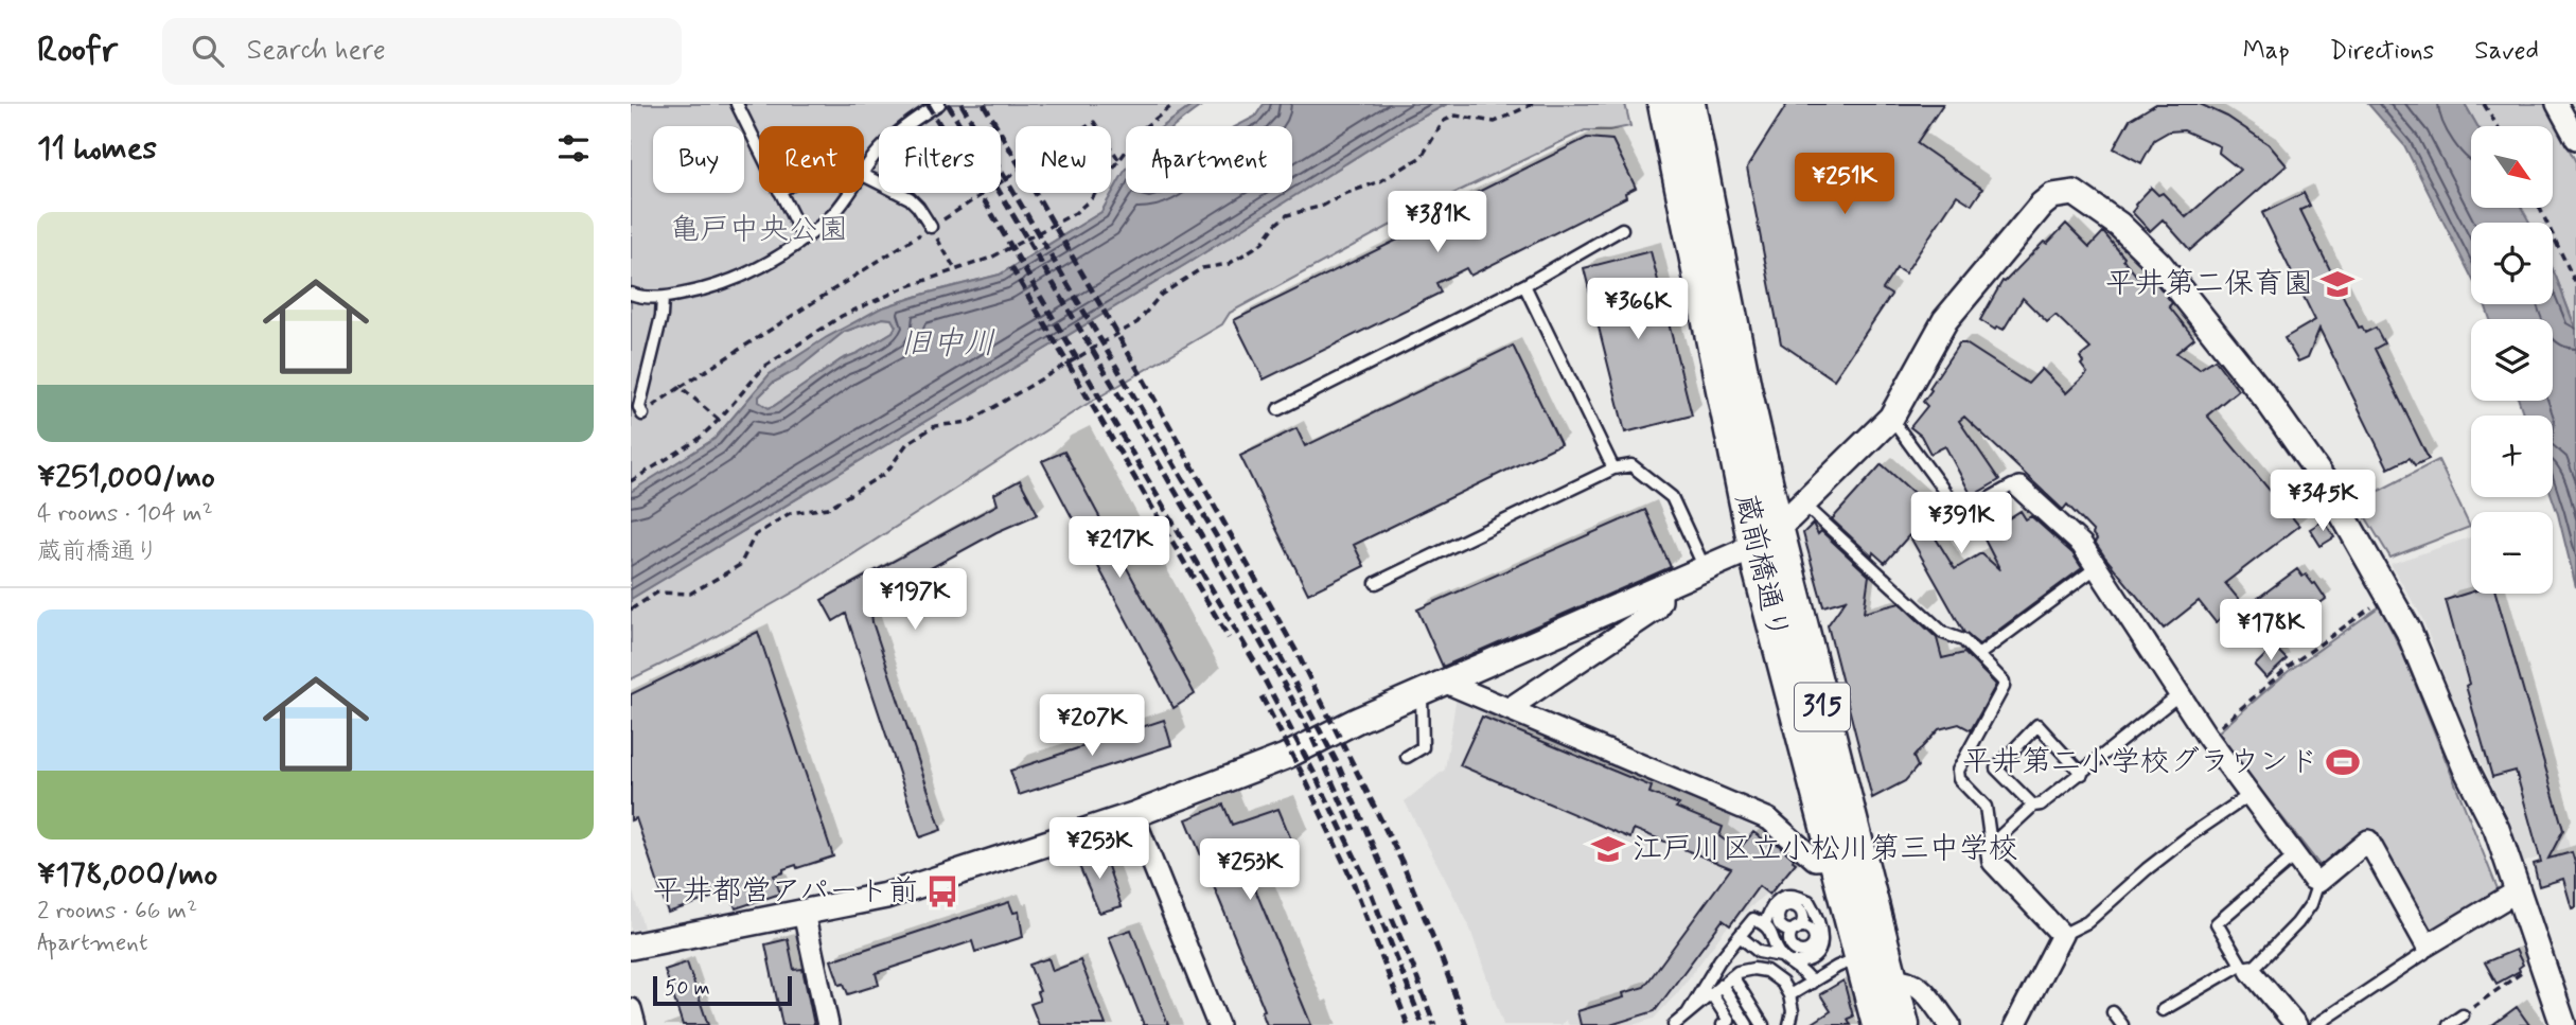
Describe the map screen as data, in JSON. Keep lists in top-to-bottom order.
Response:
{
  "streets": {
    "main road": ["蔵前橋通り", "315"]
  },
  "water": ["旧中川"],
  "parks": ["亀戸中央公園"],
  "places": {
    "school or university": ["平井第二保育園", "江戸川区立小松川第三中学校"],
    "sports": ["平井第二小学校グラウンド"],
    "bus stop": ["平井都営アパート前"]
  },
  "scale_bar": "50 m",
  "north": "bottom right",
  "page": {
    "header": "Roofr",
    "search": "Search here",
    "nav": ["Map", "Directions", "Saved"],
    "heading": "11 homes",
    "map_buttons": ["+", "−"],
    "chip": [
      "Buy",
      "Rent",
      "Filters",
      "New",
      "Apartment"
    ],
    "price": [
      "¥251K",
      "¥381K",
      "¥366K",
      "¥345K",
      "¥391K",
      "¥217K",
      "¥197K",
      "¥178K",
      "¥207K",
      "¥253K",
      "¥253K"
    ],
    "list": [
      {
        "name": "¥251,000/mo",
        "note": "4 rooms · 104 m² · 蔵前橋通り"
      },
      {
        "name": "¥178,000/mo",
        "note": "2 rooms · 66 m² · Apartment"
      }
    ],
    "scale": "50 m"
  }
}
